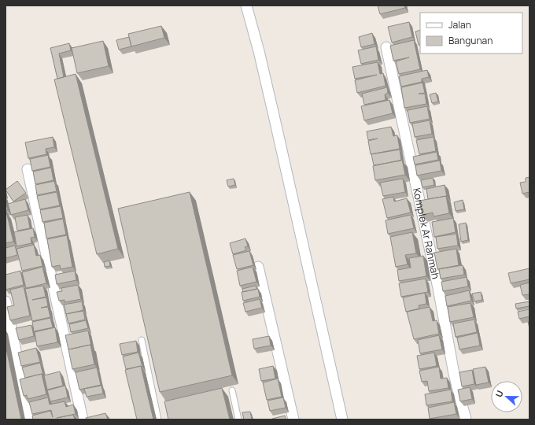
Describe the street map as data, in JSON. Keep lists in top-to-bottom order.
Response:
{
  "streets": {
    "street": ["Komplek Ar Rahmah"]
  },
  "legend": ["Jalan", "Bangunan"],
  "north": "left"
}
